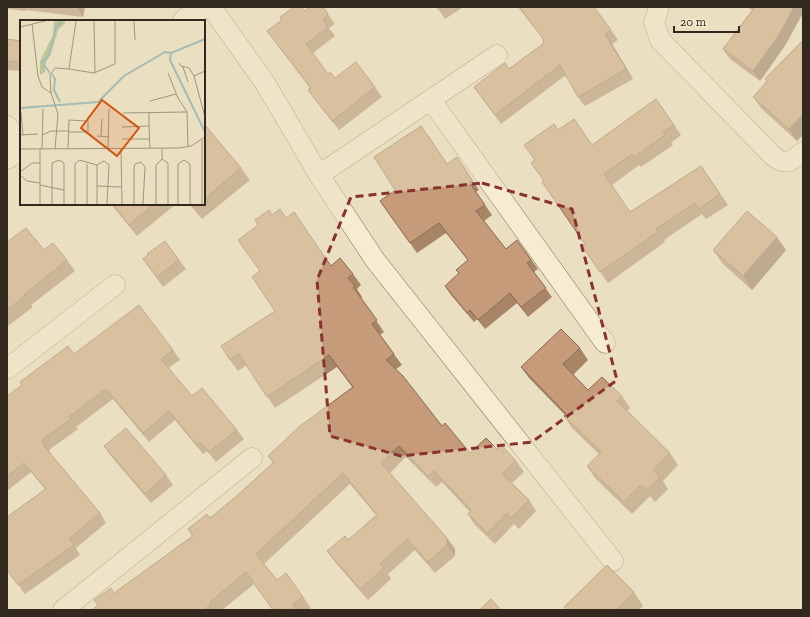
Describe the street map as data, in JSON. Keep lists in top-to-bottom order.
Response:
{
  "scale_bar": "20 m"
}
